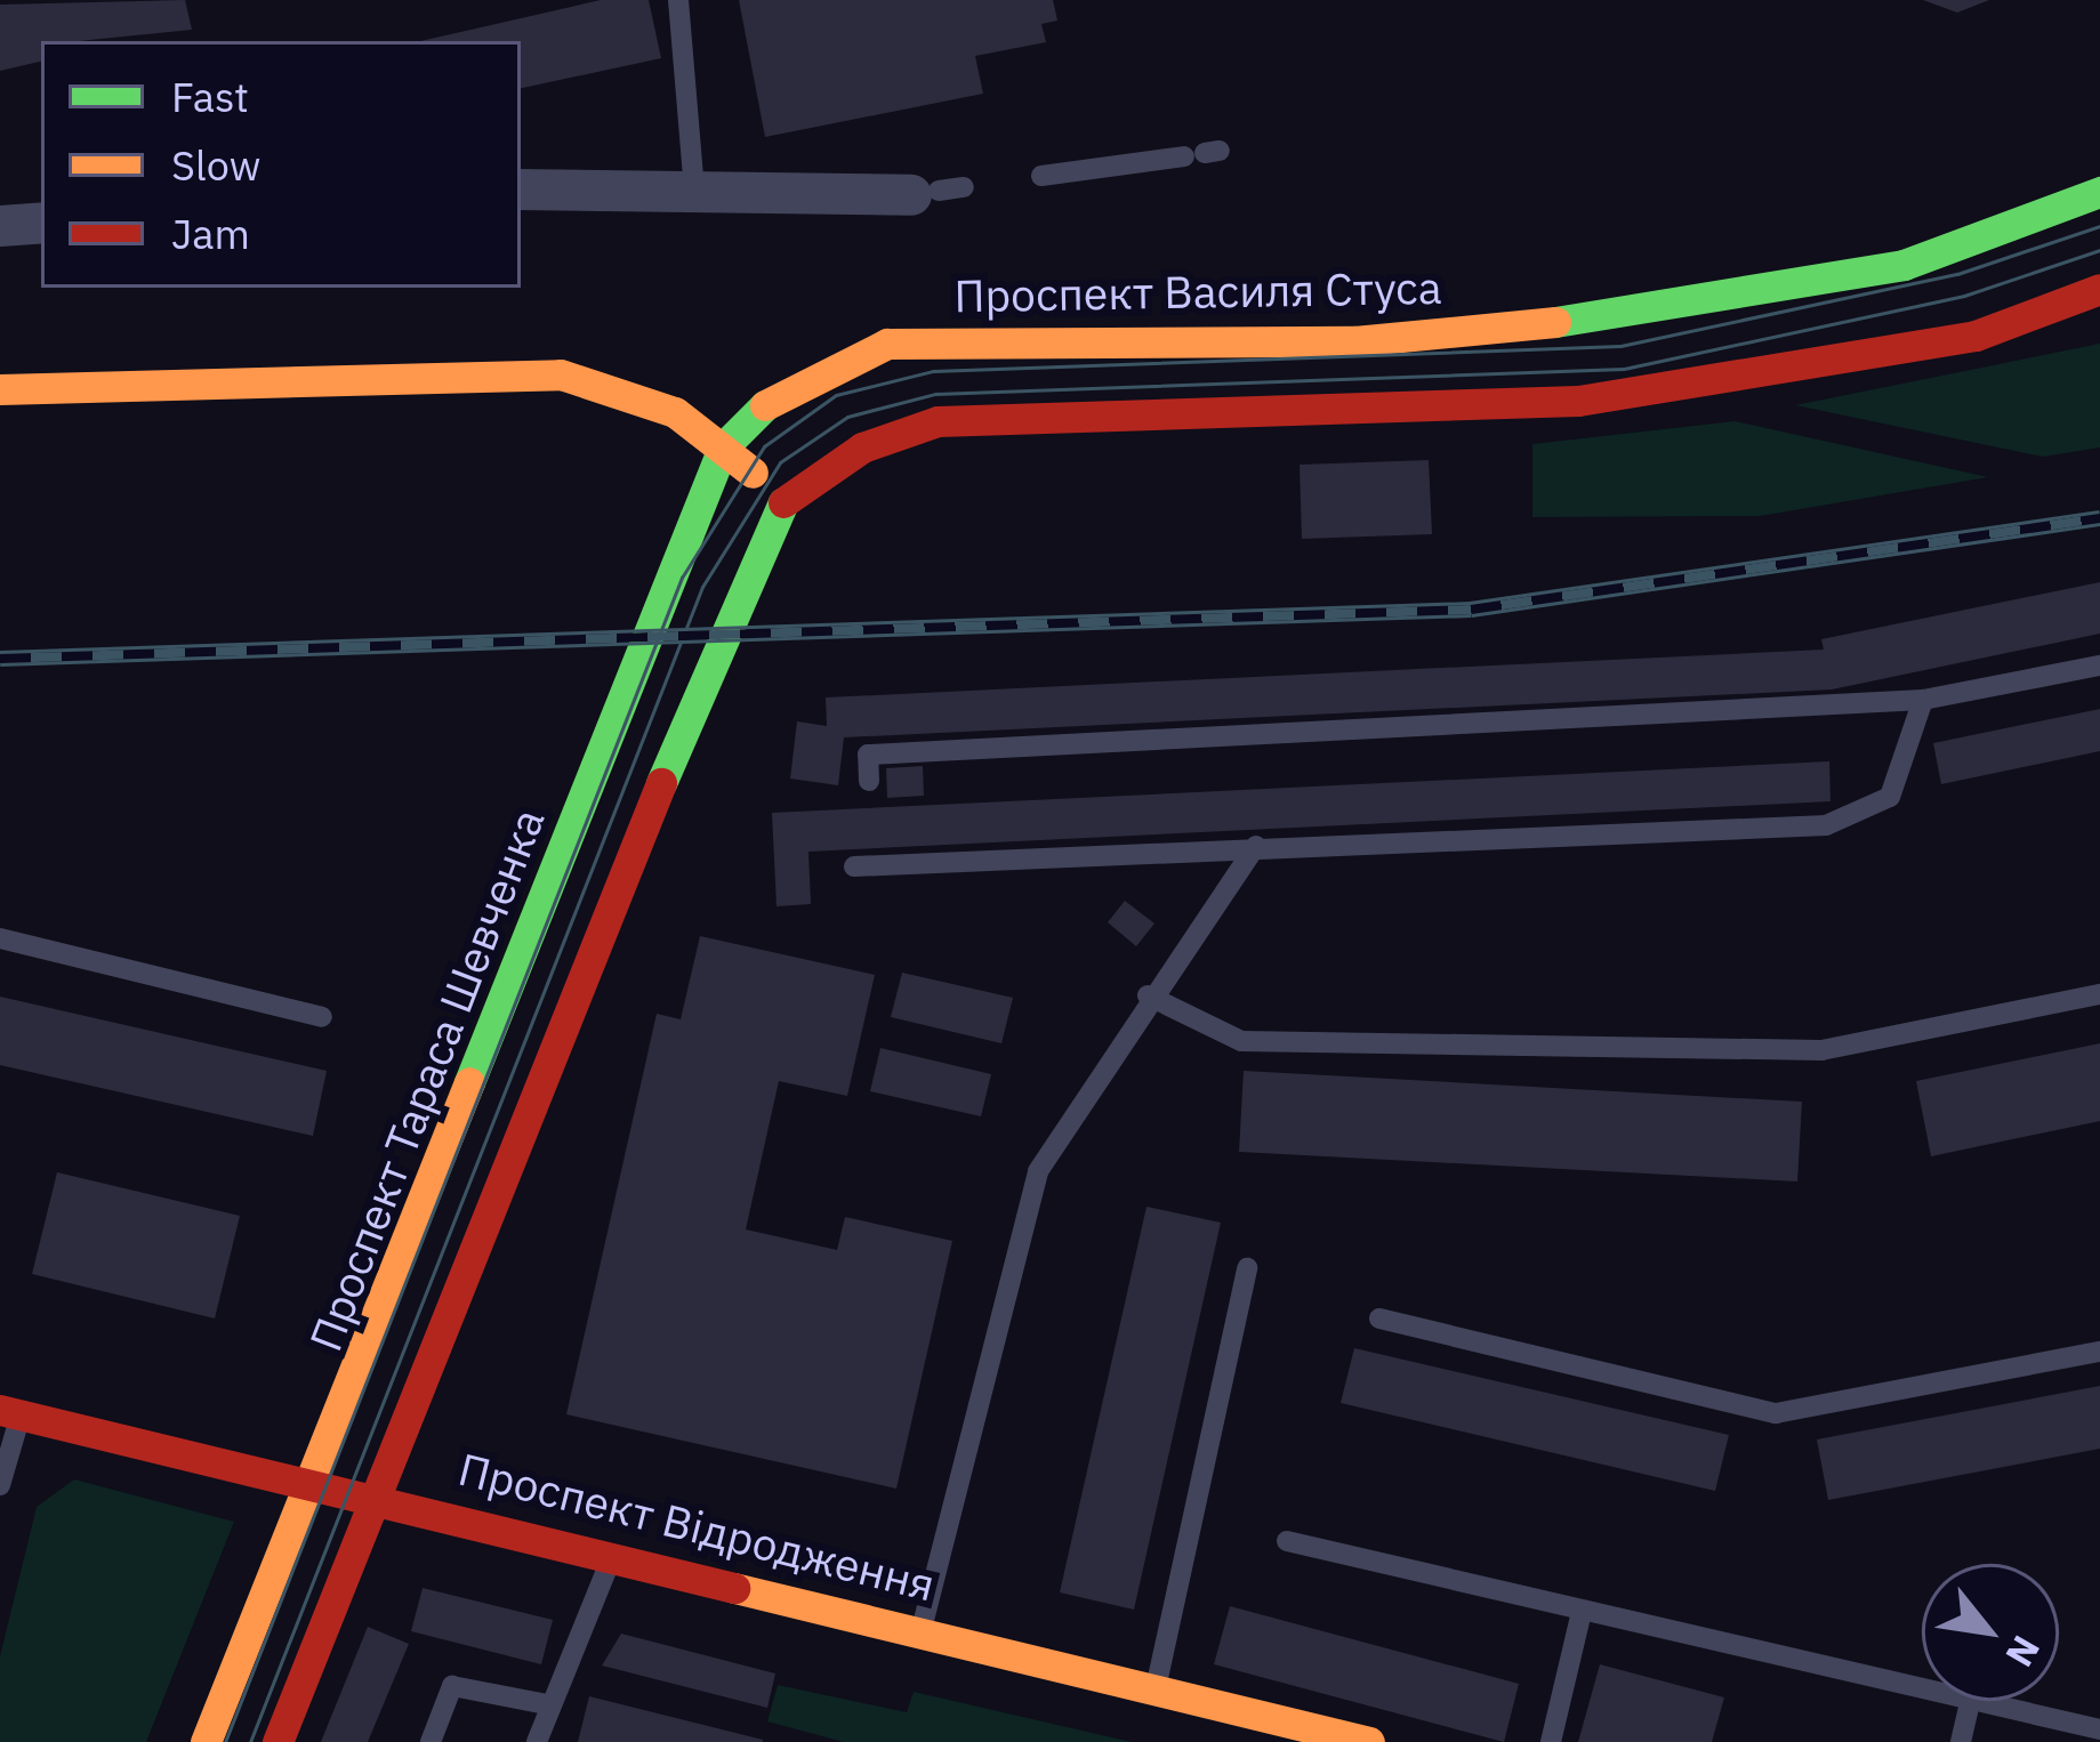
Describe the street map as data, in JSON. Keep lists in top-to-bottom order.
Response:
{
  "streets": {
    "main road": ["Проспект Василя Стуса", "Проспект Тараса Шевченка", "Проспект Відродження"]
  },
  "crossings": [
    ["Проспект Василя Стуса", "Проспект Тараса Шевченка"],
    ["Проспект Тараса Шевченка", "Проспект Відродження"]
  ],
  "legend": ["Fast", "Slow", "Jam"],
  "north": "bottom right"
}
